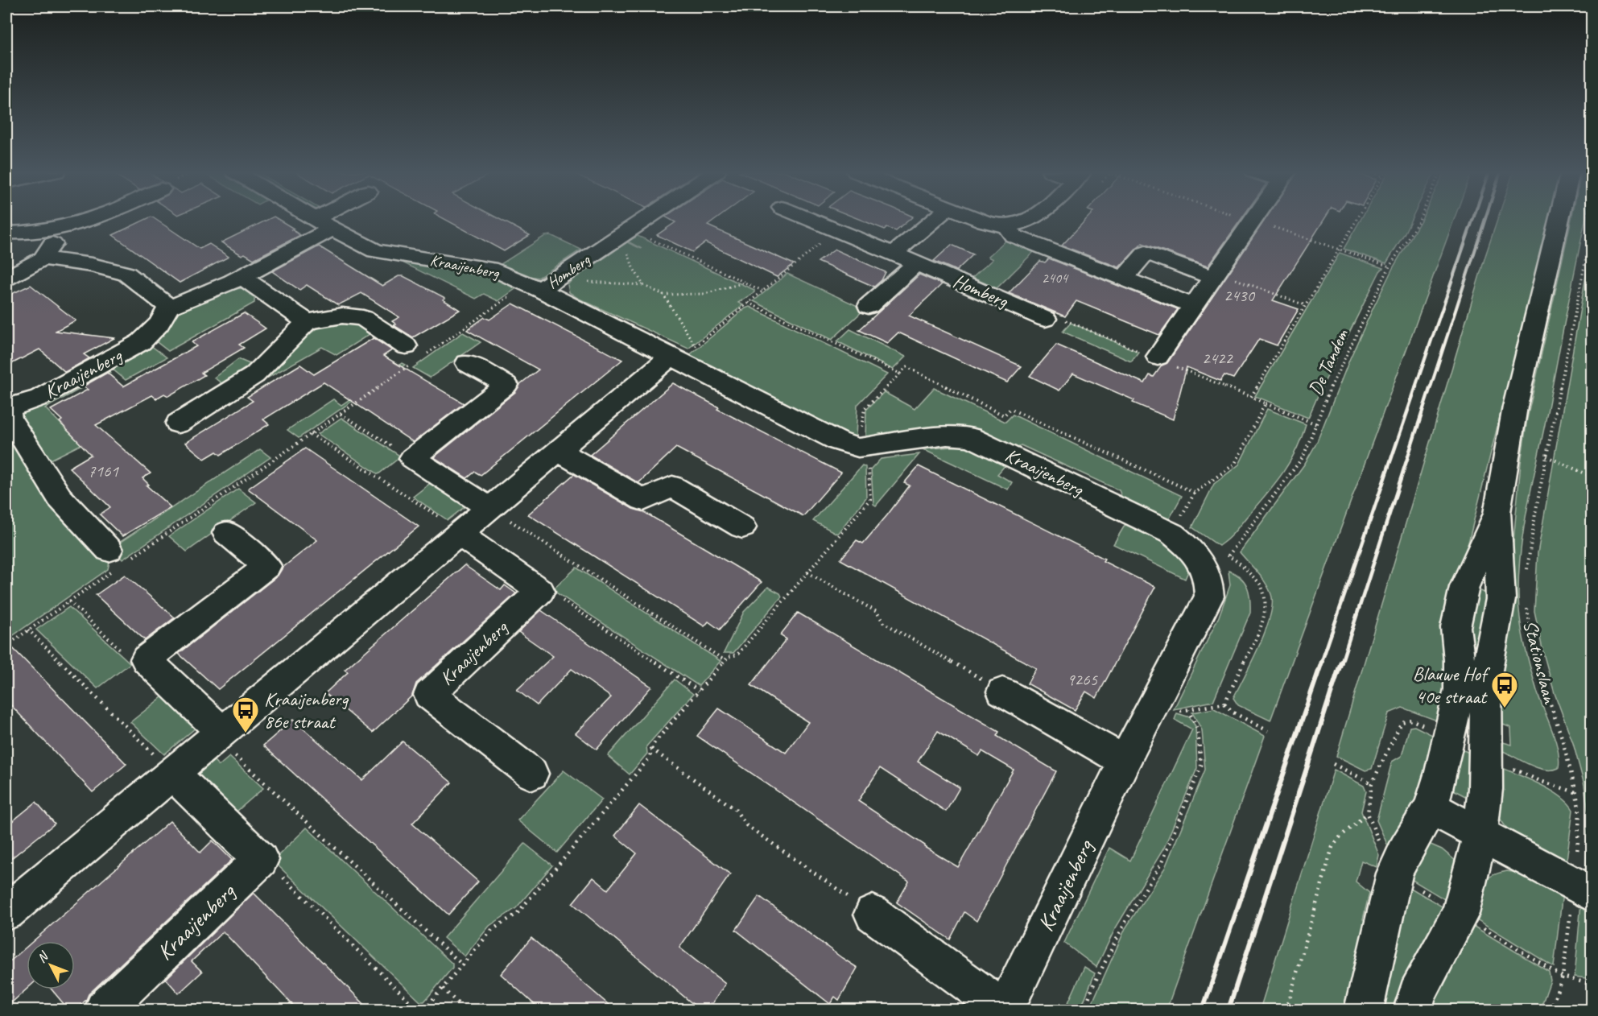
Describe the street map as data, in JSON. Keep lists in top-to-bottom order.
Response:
{
  "streets": {
    "street": ["Kraaijenberg", "Homberg", "Stationslaan"],
    "path": ["De Tandem"]
  },
  "crossings": [
    ["Kraaijenberg", "Homberg"],
    ["Kraaijenberg", "De Tandem"]
  ],
  "places": {
    "bus stop": ["Blauwe Hof 40e straat", "Kraaijenberg 86e straat"]
  },
  "house_numbers": [
    "2404",
    "2430",
    "2422",
    "7161",
    "9265"
  ],
  "north": "top left"
}
